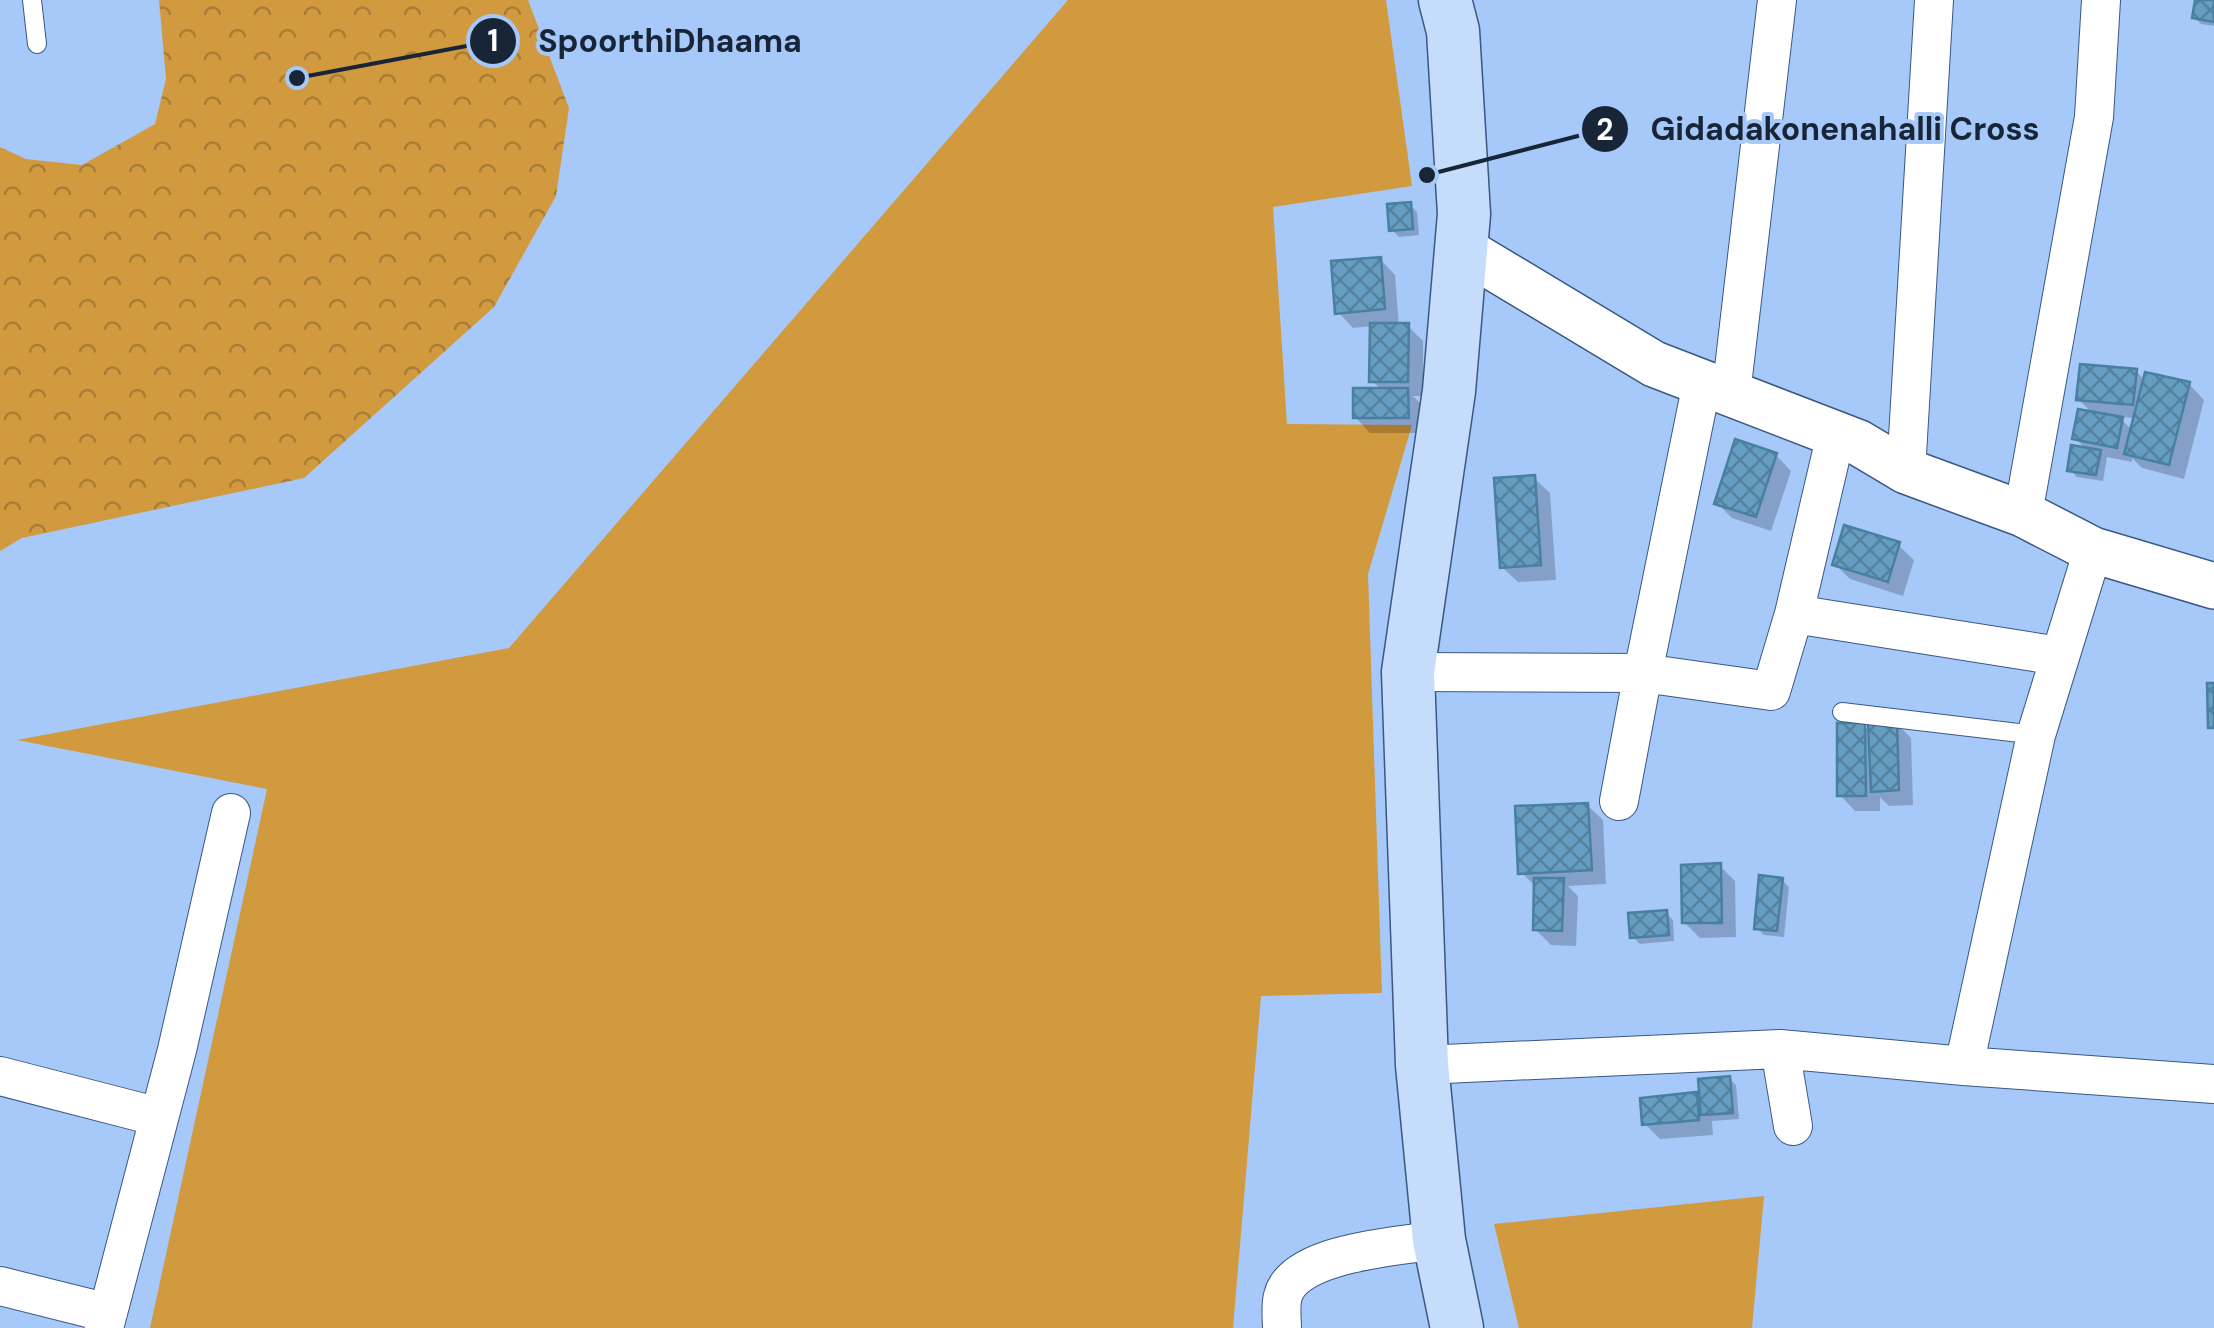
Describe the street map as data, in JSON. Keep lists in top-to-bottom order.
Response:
{
  "places": ["SpoorthiDhaama", "Gidadakonenahalli Cross"]
}
